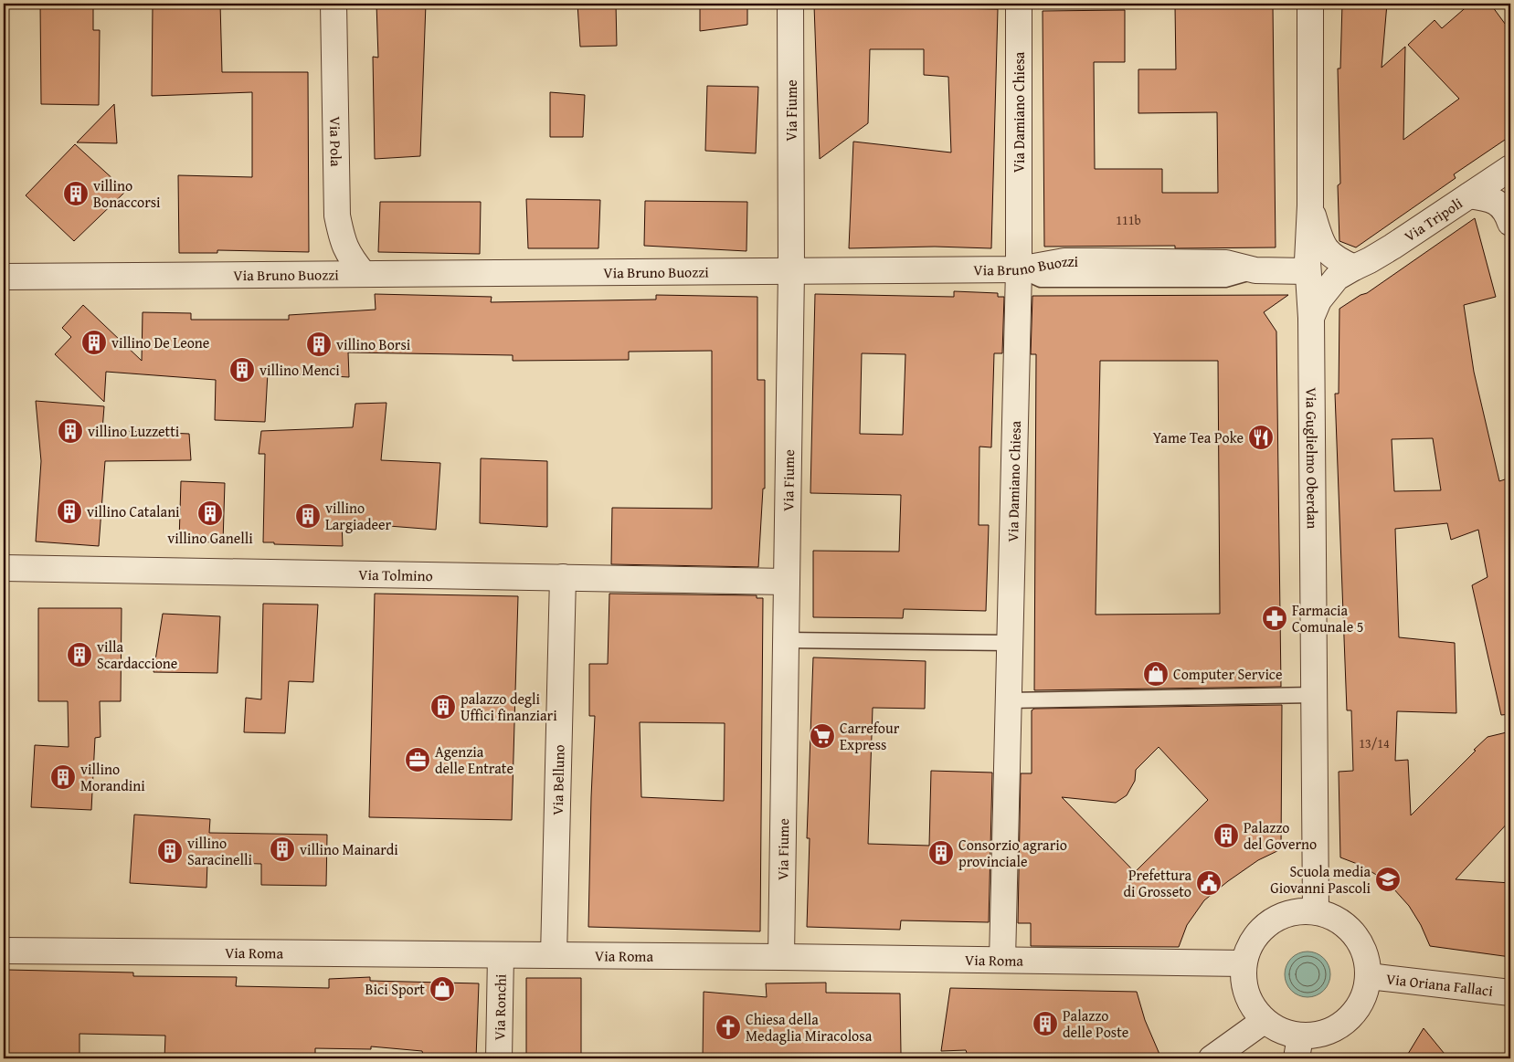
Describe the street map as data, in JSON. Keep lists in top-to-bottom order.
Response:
{
  "streets": {
    "street": [
      "Via Fiume",
      "Via Damiano Chiesa",
      "Via Pola",
      "Via Tripoli",
      "Via Bruno Buozzi",
      "Via Guglielmo Oberdan",
      "Via Tolmino",
      "Via Belluno",
      "Via Roma",
      "Via Oriana Fallaci",
      "Via Ronchi"
    ]
  },
  "crossings": [
    ["Via Fiume", "Via Bruno Buozzi"],
    ["Via Fiume", "Via Tolmino"],
    ["Via Fiume", "Via Roma"],
    ["Via Damiano Chiesa", "Via Bruno Buozzi"],
    ["Via Damiano Chiesa", "Via Roma"],
    ["Via Pola", "Via Bruno Buozzi"],
    ["Via Tripoli", "Via Guglielmo Oberdan"],
    ["Via Bruno Buozzi", "Via Guglielmo Oberdan"],
    ["Via Guglielmo Oberdan", "Via Roma"],
    ["Via Guglielmo Oberdan", "Via Oriana Fallaci"],
    ["Via Tolmino", "Via Belluno"],
    ["Via Belluno", "Via Roma"],
    ["Via Roma", "Via Oriana Fallaci"],
    ["Via Roma", "Via Ronchi"]
  ],
  "places": {
    "building": [
      "villino Bonaccorsi",
      "villino De Leone",
      "villino Borsi",
      "villino Menci",
      "villino Luzzetti",
      "villino Catalani",
      "villino Ganelli",
      "villino Largiadeer",
      "villa Scardaccione",
      "palazzo degli Uffici finanziari",
      "villino Morandini",
      "Palazzo del Governo",
      "villino Mainardi",
      "villino Saracinelli",
      "Consorzio agrario provinciale",
      "Palazzo delle Poste"
    ],
    "restaurant": ["Yame Tea Poke"],
    "pharmacy": ["Farmacia Comunale 5"],
    "shop": ["Computer Service", "Bici Sport"],
    "supermarket": ["Carrefour Express"],
    "office": ["Agenzia delle Entrate"],
    "school or university": ["Scuola media Giovanni Pascoli"],
    "public building": ["Prefettura di Grosseto"],
    "church": ["Chiesa della Medaglia Miracolosa"]
  },
  "house_numbers": ["111b", "13/14"]
}
